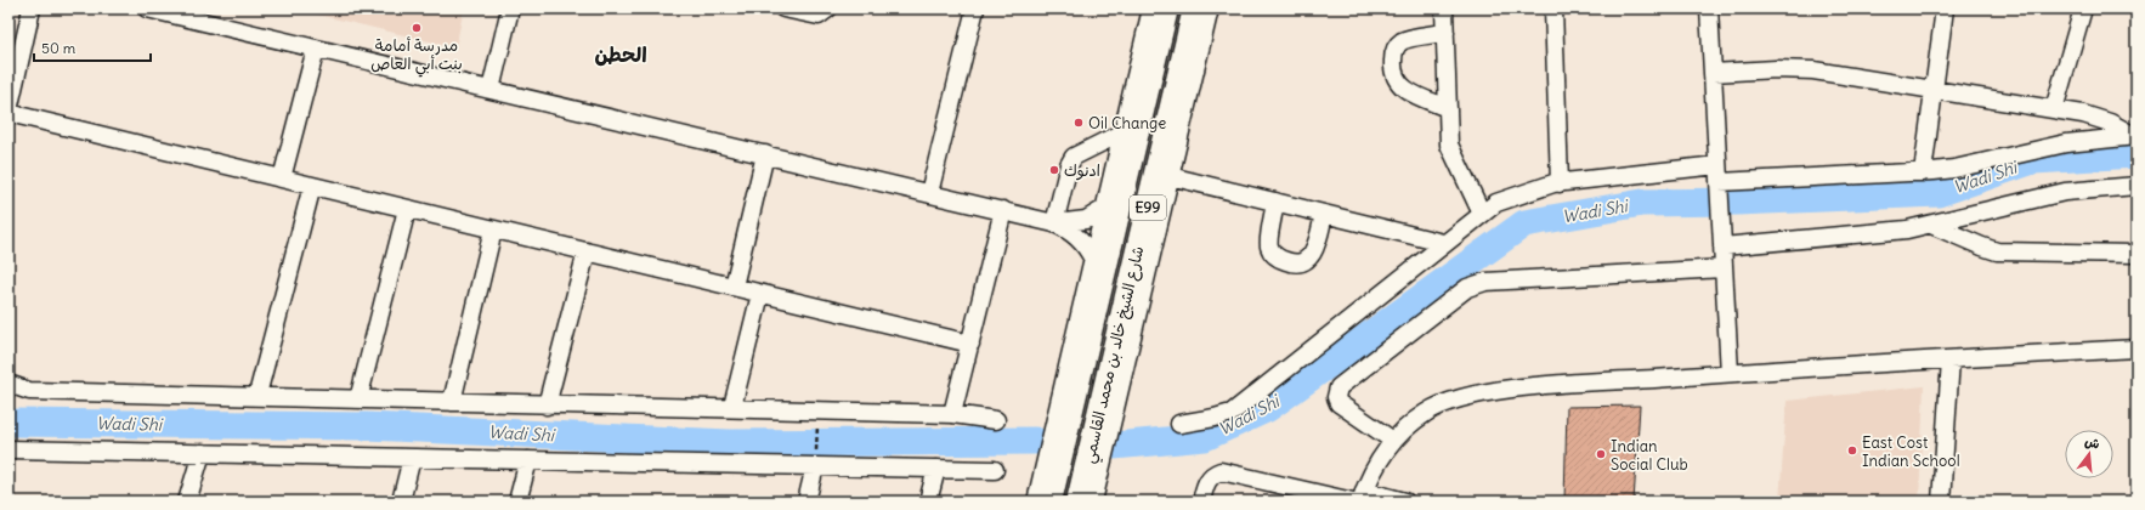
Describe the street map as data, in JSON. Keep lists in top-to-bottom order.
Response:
{
  "streets": {
    "highway": ["E99", "شارع الشيخ خالد بن محمد القاسمي"]
  },
  "districts": ["الحطن"],
  "water": ["Wadi Shi"],
  "places": [
    "مدرسة أمامة بنت أبي العاص",
    "Oil Change",
    "ادنوك",
    "East Cost Indian School",
    "Indian Social Club"
  ],
  "scale_bar": "50 m",
  "north": "top"
}
